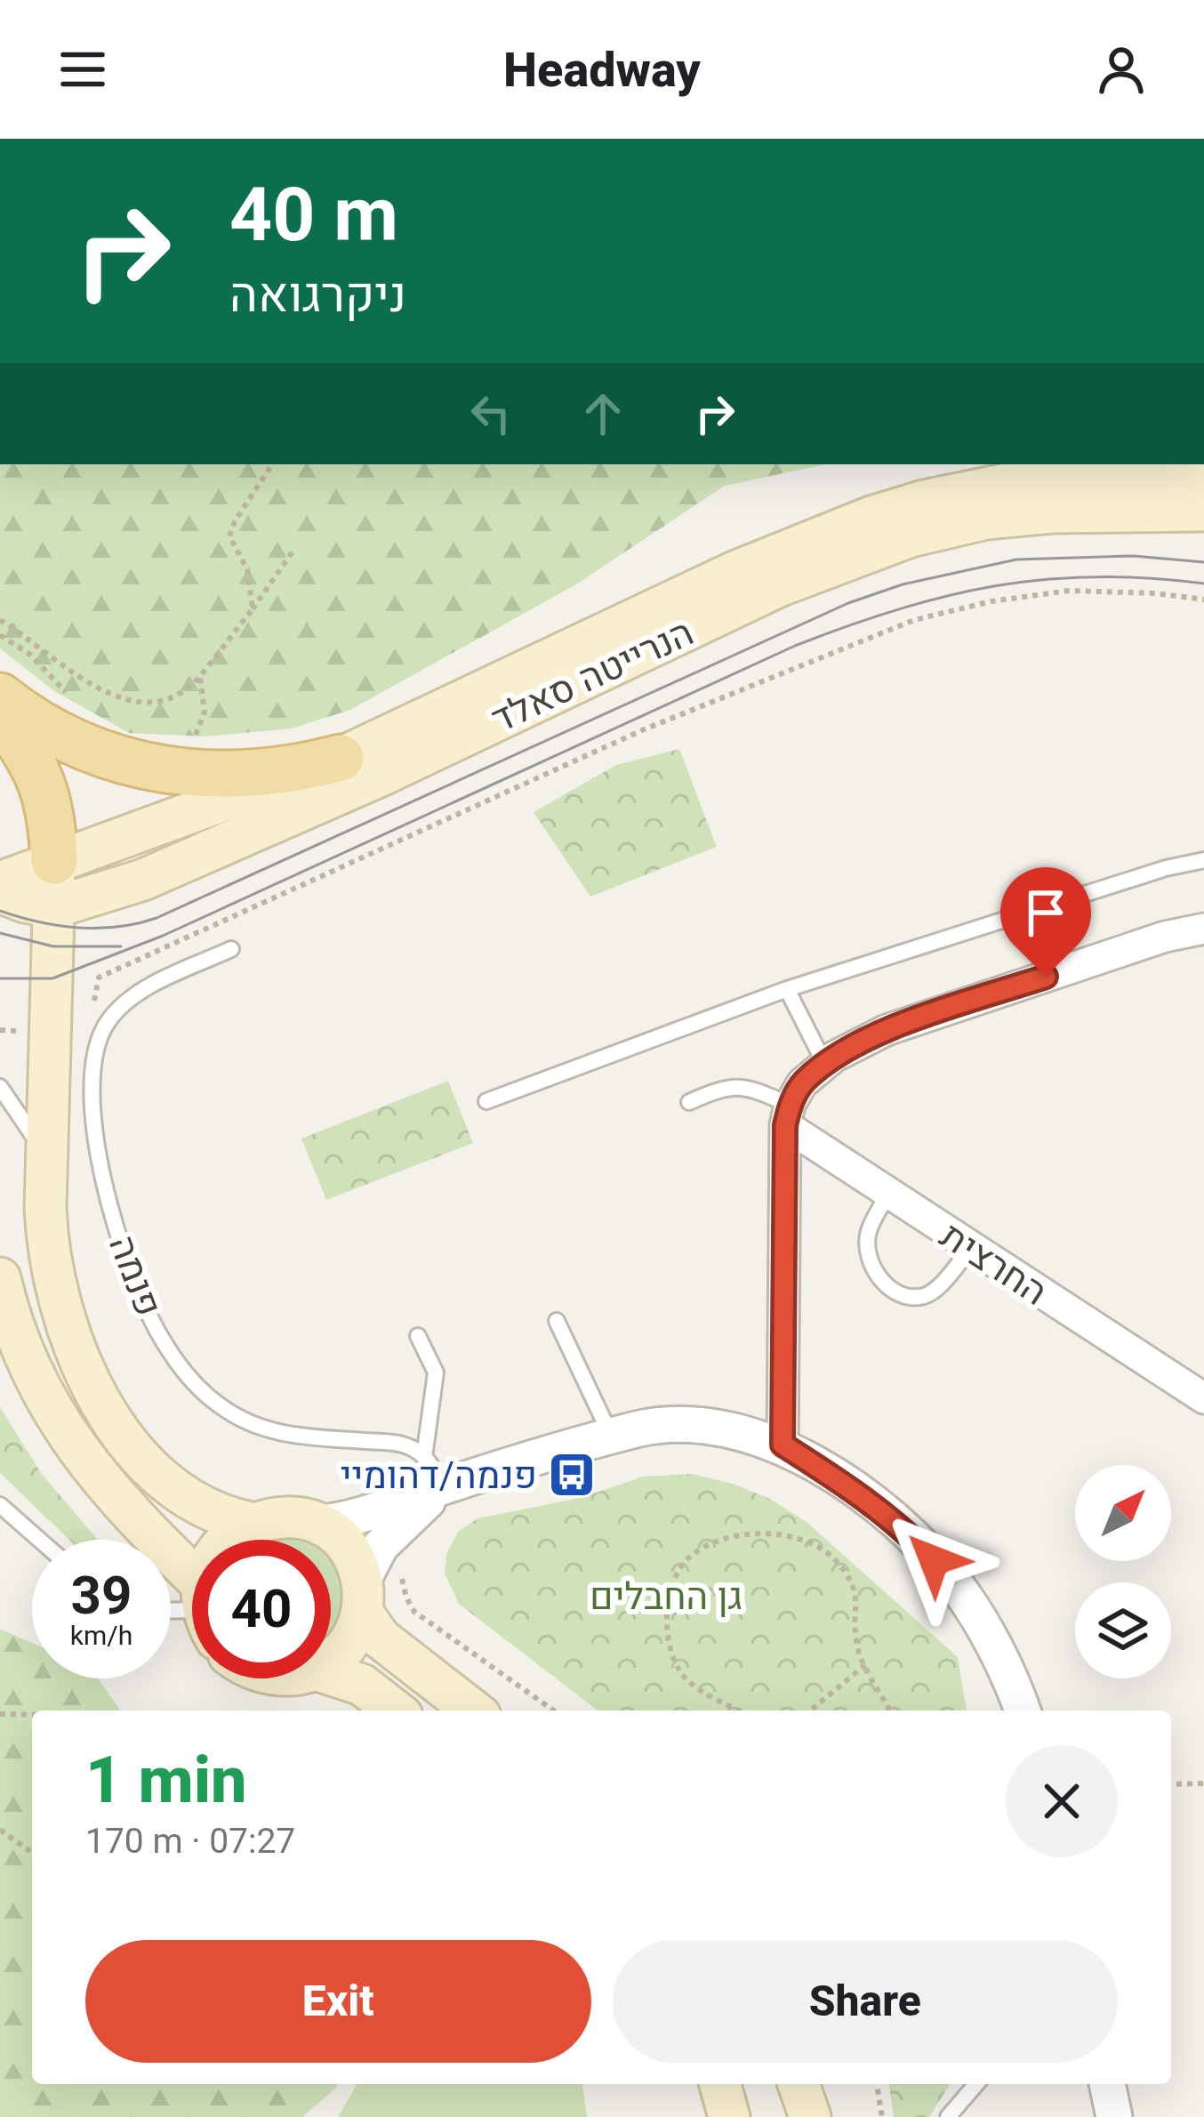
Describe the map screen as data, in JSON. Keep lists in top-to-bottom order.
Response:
{
  "streets": {
    "main road": ["הנרייטה סאלד", "פנמה"],
    "street": ["החרצית"]
  },
  "crossings": [
    ["הנרייטה סאלד", "פנמה"]
  ],
  "parks": ["גן החבלים"],
  "places": {
    "bus stop": ["פנמה/דהומיי"]
  },
  "north": "top right",
  "page": {
    "header": "Headway",
    "turn": ["40 m", "ניקרגואה"],
    "speed": "39 km/h",
    "limit": "40",
    "heading": ["1 min", "170 m · 07:27"],
    "buttons": ["Exit", "Share"]
  }
}
